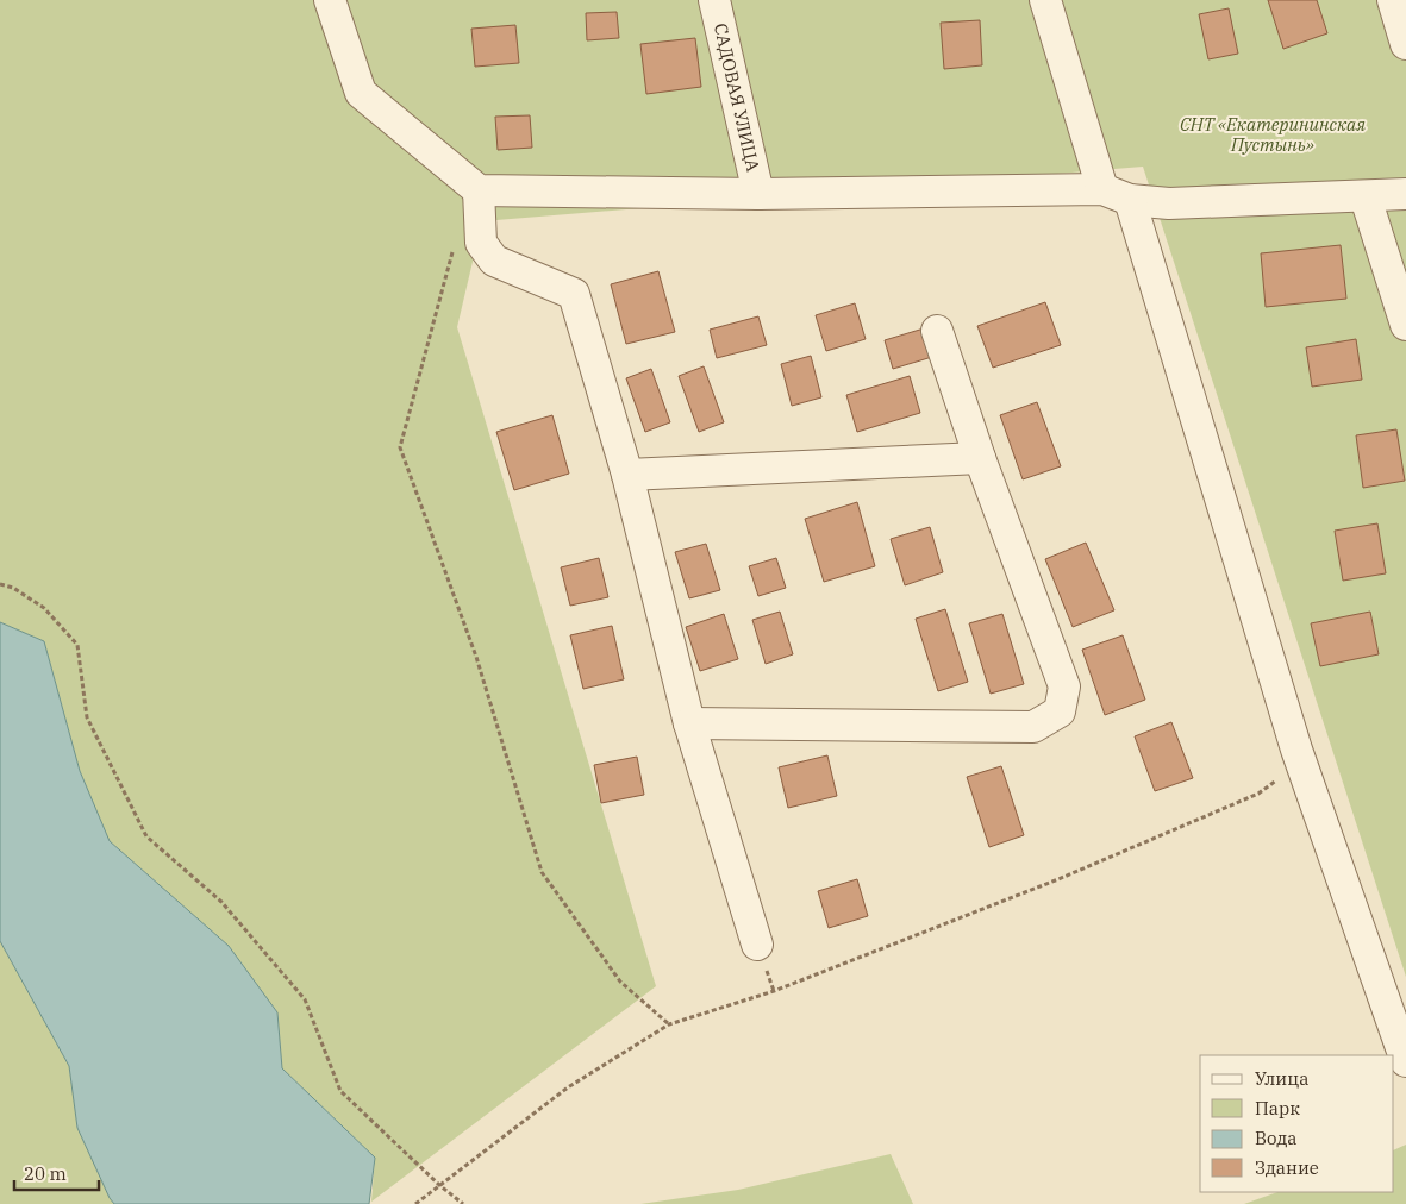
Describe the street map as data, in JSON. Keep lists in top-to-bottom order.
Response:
{
  "streets": {
    "street": ["САДОВАЯ УЛИЦА"]
  },
  "parks": ["СНТ «Екатерининская Пустынь»"],
  "legend": [
    "Улица",
    "Парк",
    "Вода",
    "Здание"
  ],
  "scale_bar": "20 m"
}
